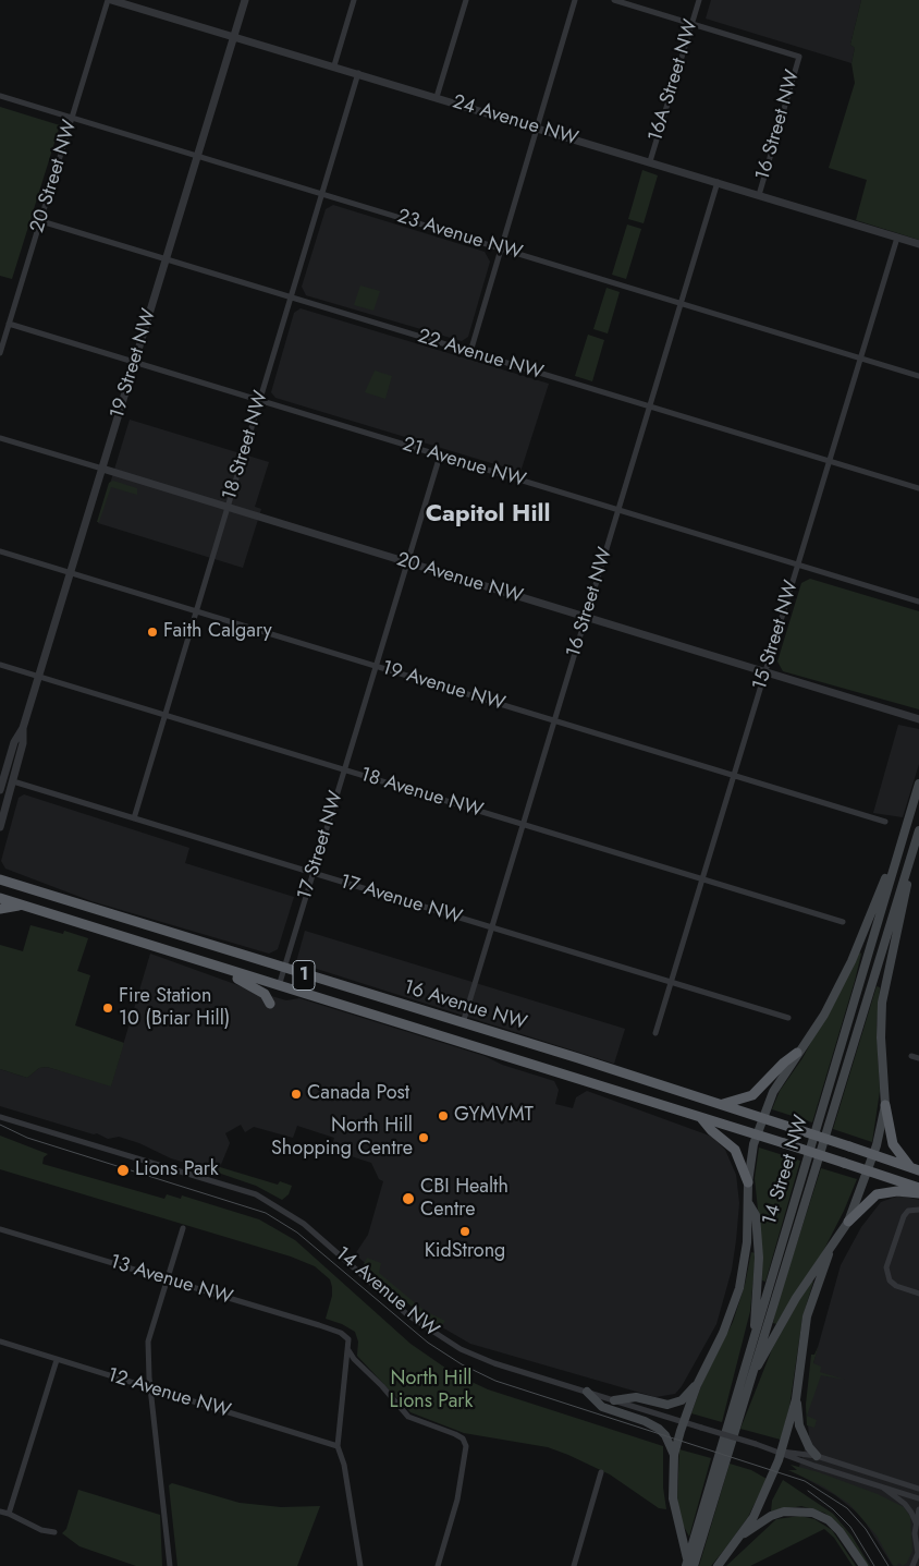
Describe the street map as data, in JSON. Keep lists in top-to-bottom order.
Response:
{
  "streets": {
    "highway": ["1", "16 Avenue NW"],
    "main road": ["14 Street NW"],
    "street": [
      "16A Street NW",
      "24 Avenue NW",
      "16 Street NW",
      "20 Street NW",
      "23 Avenue NW",
      "22 Avenue NW",
      "19 Street NW",
      "18 Street NW",
      "21 Avenue NW",
      "20 Avenue NW",
      "15 Street NW",
      "19 Avenue NW",
      "18 Avenue NW",
      "17 Street NW",
      "17 Avenue NW",
      "13 Avenue NW",
      "14 Avenue NW",
      "12 Avenue NW"
    ]
  },
  "crossings": [
    ["16A Street NW", "24 Avenue NW"],
    ["16A Street NW", "16 Street NW"],
    ["24 Avenue NW", "16 Street NW"],
    ["24 Avenue NW", "20 Street NW"],
    ["24 Avenue NW", "19 Street NW"],
    ["24 Avenue NW", "18 Street NW"],
    ["24 Avenue NW", "15 Street NW"],
    ["16 Street NW", "23 Avenue NW"],
    ["16 Street NW", "22 Avenue NW"],
    ["16 Street NW", "21 Avenue NW"],
    ["16 Street NW", "20 Avenue NW"],
    ["16 Street NW", "19 Avenue NW"],
    ["16 Street NW", "18 Avenue NW"],
    ["16 Street NW", "17 Avenue NW"],
    ["16 Street NW", "16 Avenue NW"],
    ["20 Street NW", "23 Avenue NW"],
    ["20 Street NW", "22 Avenue NW"],
    ["20 Street NW", "21 Avenue NW"],
    ["23 Avenue NW", "19 Street NW"],
    ["23 Avenue NW", "18 Street NW"],
    ["23 Avenue NW", "15 Street NW"],
    ["22 Avenue NW", "19 Street NW"],
    ["22 Avenue NW", "18 Street NW"],
    ["22 Avenue NW", "15 Street NW"],
    ["19 Street NW", "21 Avenue NW"],
    ["19 Street NW", "20 Avenue NW"],
    ["19 Street NW", "19 Avenue NW"],
    ["19 Street NW", "18 Avenue NW"],
    ["19 Street NW", "17 Avenue NW"],
    ["18 Street NW", "21 Avenue NW"],
    ["18 Street NW", "20 Avenue NW"],
    ["18 Street NW", "19 Avenue NW"],
    ["18 Street NW", "18 Avenue NW"],
    ["18 Street NW", "17 Avenue NW"],
    ["21 Avenue NW", "15 Street NW"],
    ["21 Avenue NW", "17 Street NW"],
    ["20 Avenue NW", "15 Street NW"],
    ["20 Avenue NW", "17 Street NW"],
    ["15 Street NW", "19 Avenue NW"],
    ["15 Street NW", "18 Avenue NW"],
    ["15 Street NW", "17 Avenue NW"],
    ["19 Avenue NW", "17 Street NW"],
    ["18 Avenue NW", "17 Street NW"],
    ["17 Street NW", "17 Avenue NW"],
    ["17 Street NW", "16 Avenue NW"]
  ],
  "districts": ["Capitol Hill"],
  "parks": ["North Hill Lions Park"],
  "places": [
    "Faith Calgary",
    "Fire Station 10 (Briar Hill)",
    "Canada Post",
    "GYMVMT",
    "North Hill Shopping Centre",
    "Lions Park",
    "CBI Health Centre",
    "KidStrong"
  ]
}
